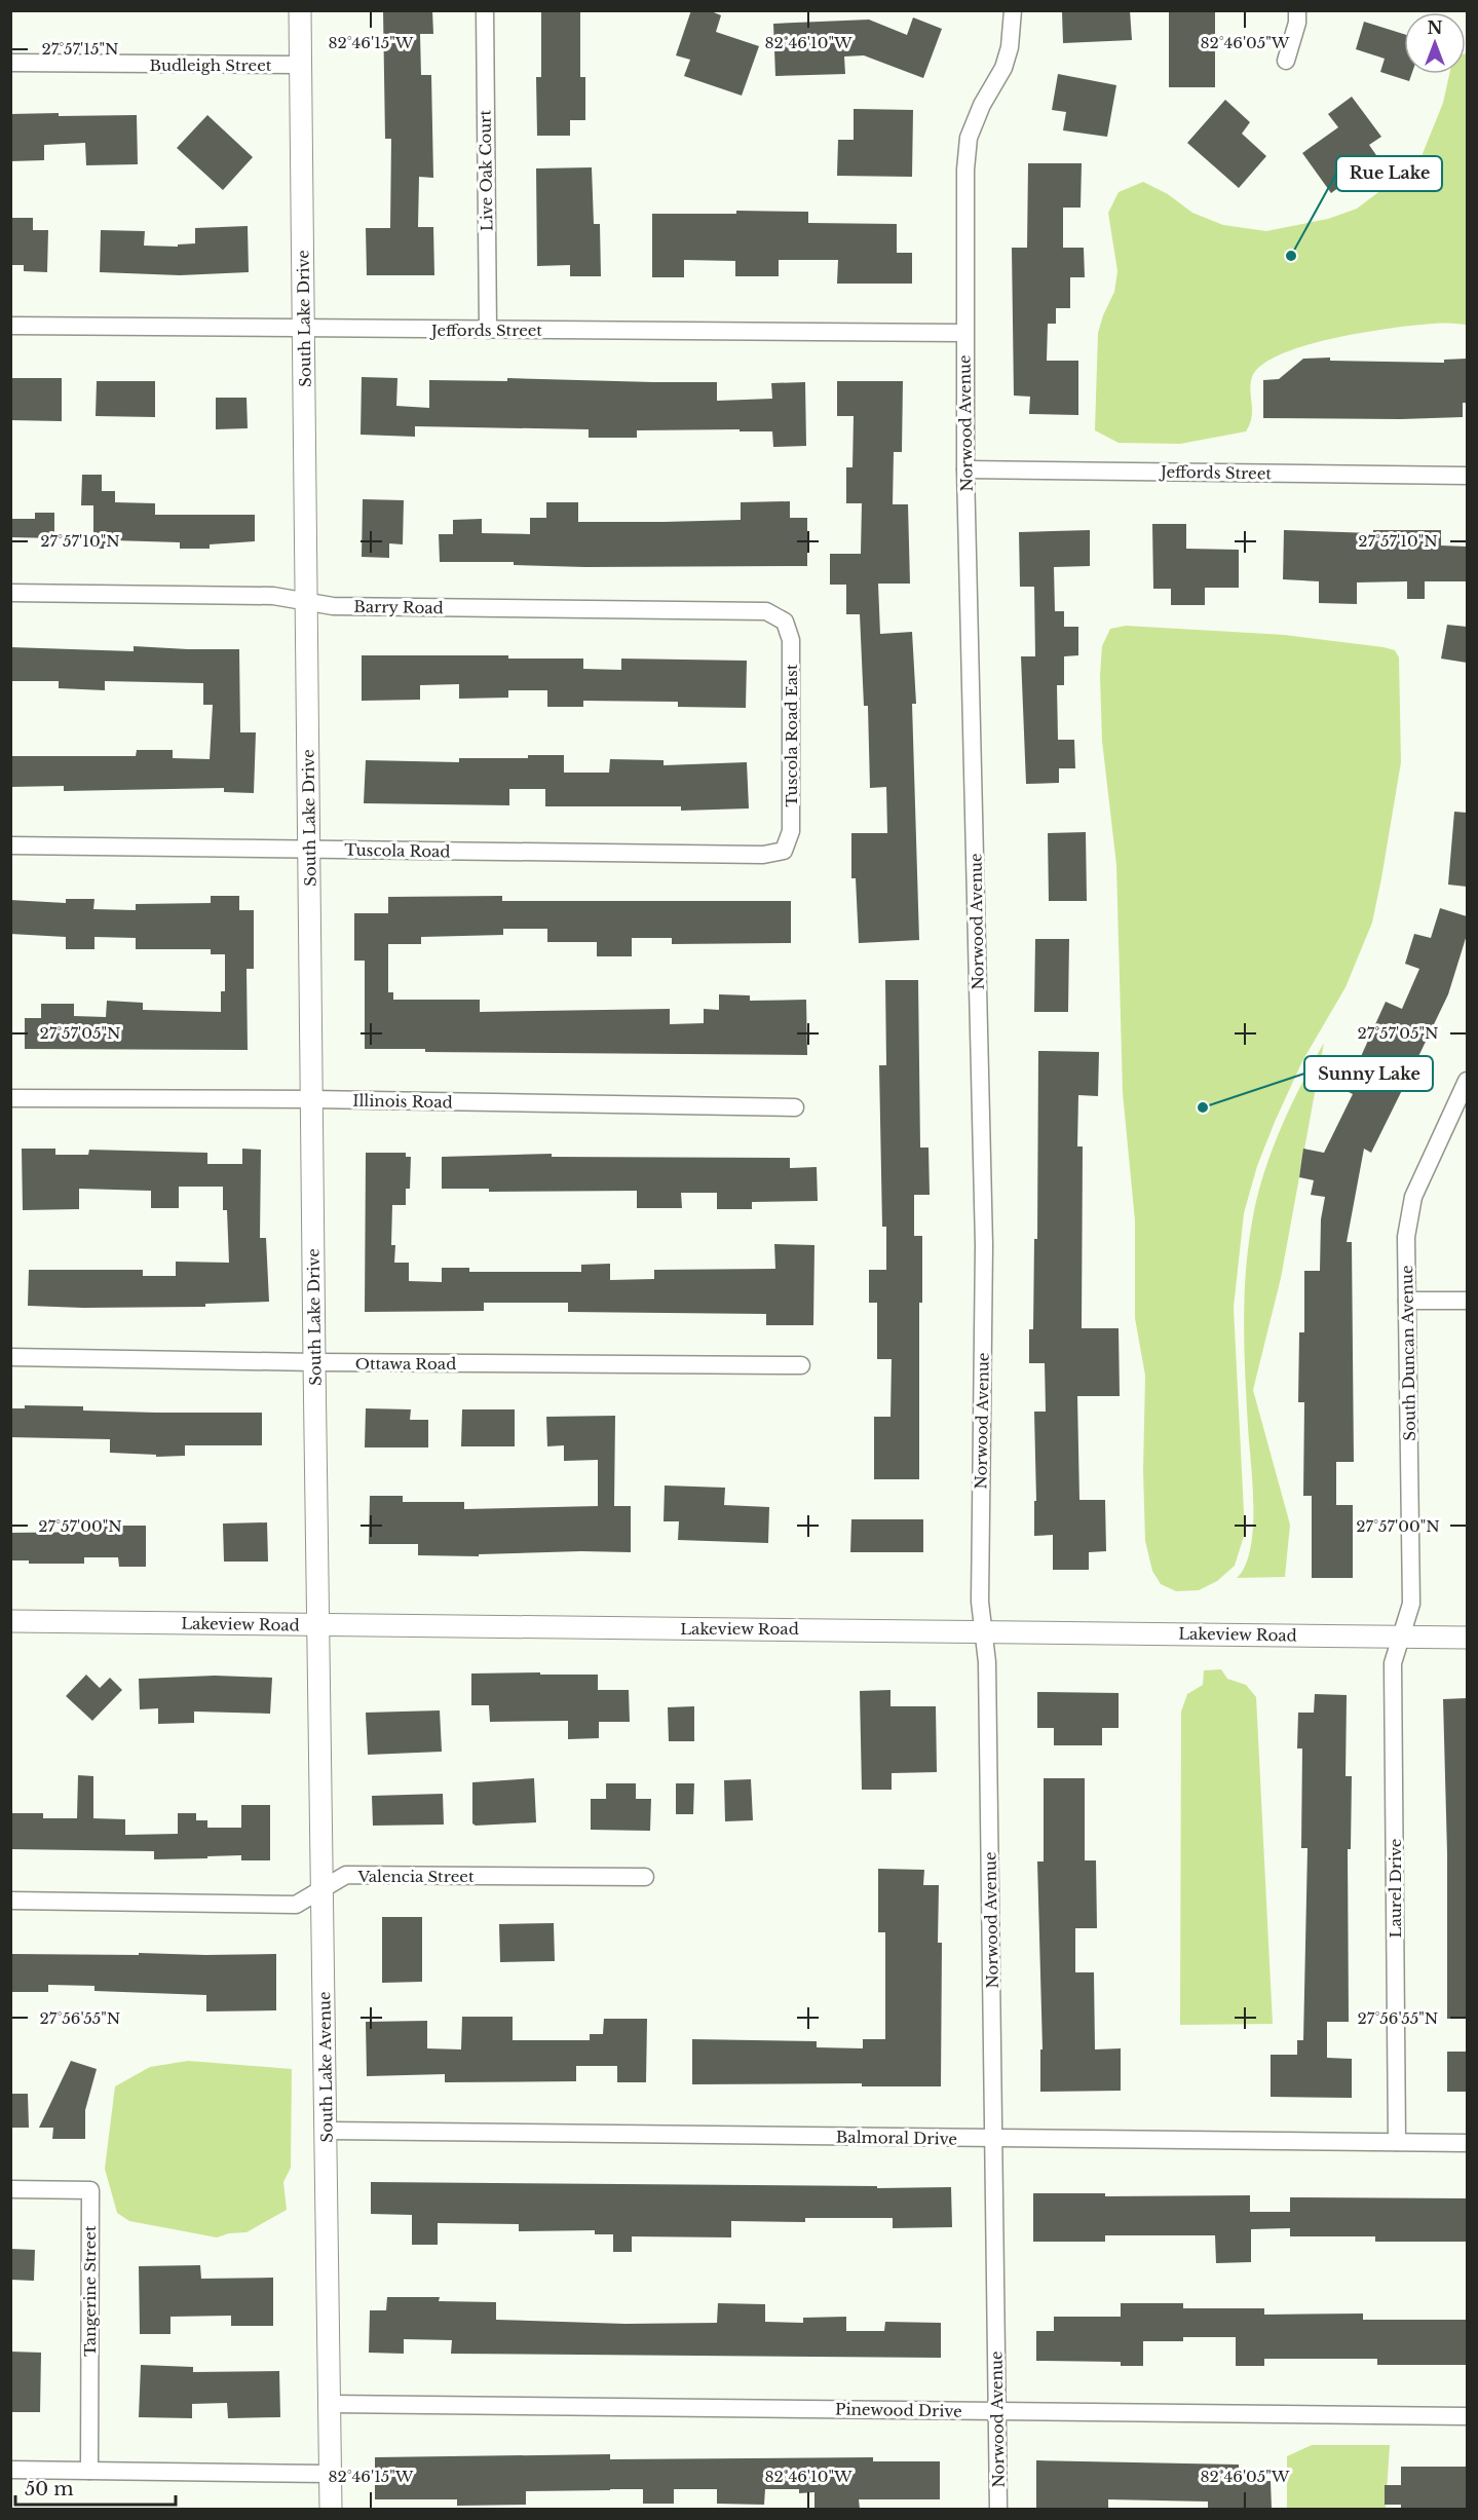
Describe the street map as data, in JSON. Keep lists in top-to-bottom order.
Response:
{
  "streets": {
    "street": [
      "Budleigh Street",
      "Live Oak Court",
      "South Lake Drive",
      "Jeffords Street",
      "Norwood Avenue",
      "Barry Road",
      "Tuscola Road East",
      "Tuscola Road",
      "Illinois Road",
      "South Duncan Avenue",
      "Ottawa Road",
      "Lakeview Road",
      "Valencia Street",
      "Laurel Drive",
      "South Lake Avenue",
      "Balmoral Drive",
      "Tangerine Street",
      "Pinewood Drive"
    ]
  },
  "crossings": [
    ["Budleigh Street", "South Lake Drive"],
    ["Live Oak Court", "Jeffords Street"],
    ["South Lake Drive", "Jeffords Street"],
    ["South Lake Drive", "Barry Road"],
    ["South Lake Drive", "Tuscola Road"],
    ["South Lake Drive", "Illinois Road"],
    ["South Lake Drive", "Ottawa Road"],
    ["South Lake Drive", "Lakeview Road"],
    ["South Lake Drive", "South Lake Avenue"],
    ["Jeffords Street", "Norwood Avenue"],
    ["Norwood Avenue", "Lakeview Road"],
    ["Norwood Avenue", "Balmoral Drive"],
    ["Norwood Avenue", "Pinewood Drive"],
    ["Barry Road", "Tuscola Road East"],
    ["Tuscola Road East", "Tuscola Road"],
    ["South Duncan Avenue", "Lakeview Road"],
    ["South Duncan Avenue", "Laurel Drive"],
    ["Lakeview Road", "Laurel Drive"],
    ["Lakeview Road", "South Lake Avenue"],
    ["Valencia Street", "South Lake Avenue"],
    ["Laurel Drive", "Balmoral Drive"],
    ["South Lake Avenue", "Balmoral Drive"],
    ["South Lake Avenue", "Pinewood Drive"]
  ],
  "places": ["Rue Lake", "Sunny Lake"],
  "scale_bar": "50 m",
  "north": "top",
  "coordinates": [
    "82°46'15\"W",
    "82°46'10\"W",
    "82°46'05\"W",
    "27°57'15\"N",
    "27°57'10\"N",
    "27°57'05\"N",
    "27°57'00\"N",
    "27°56'55\"N"
  ]
}
